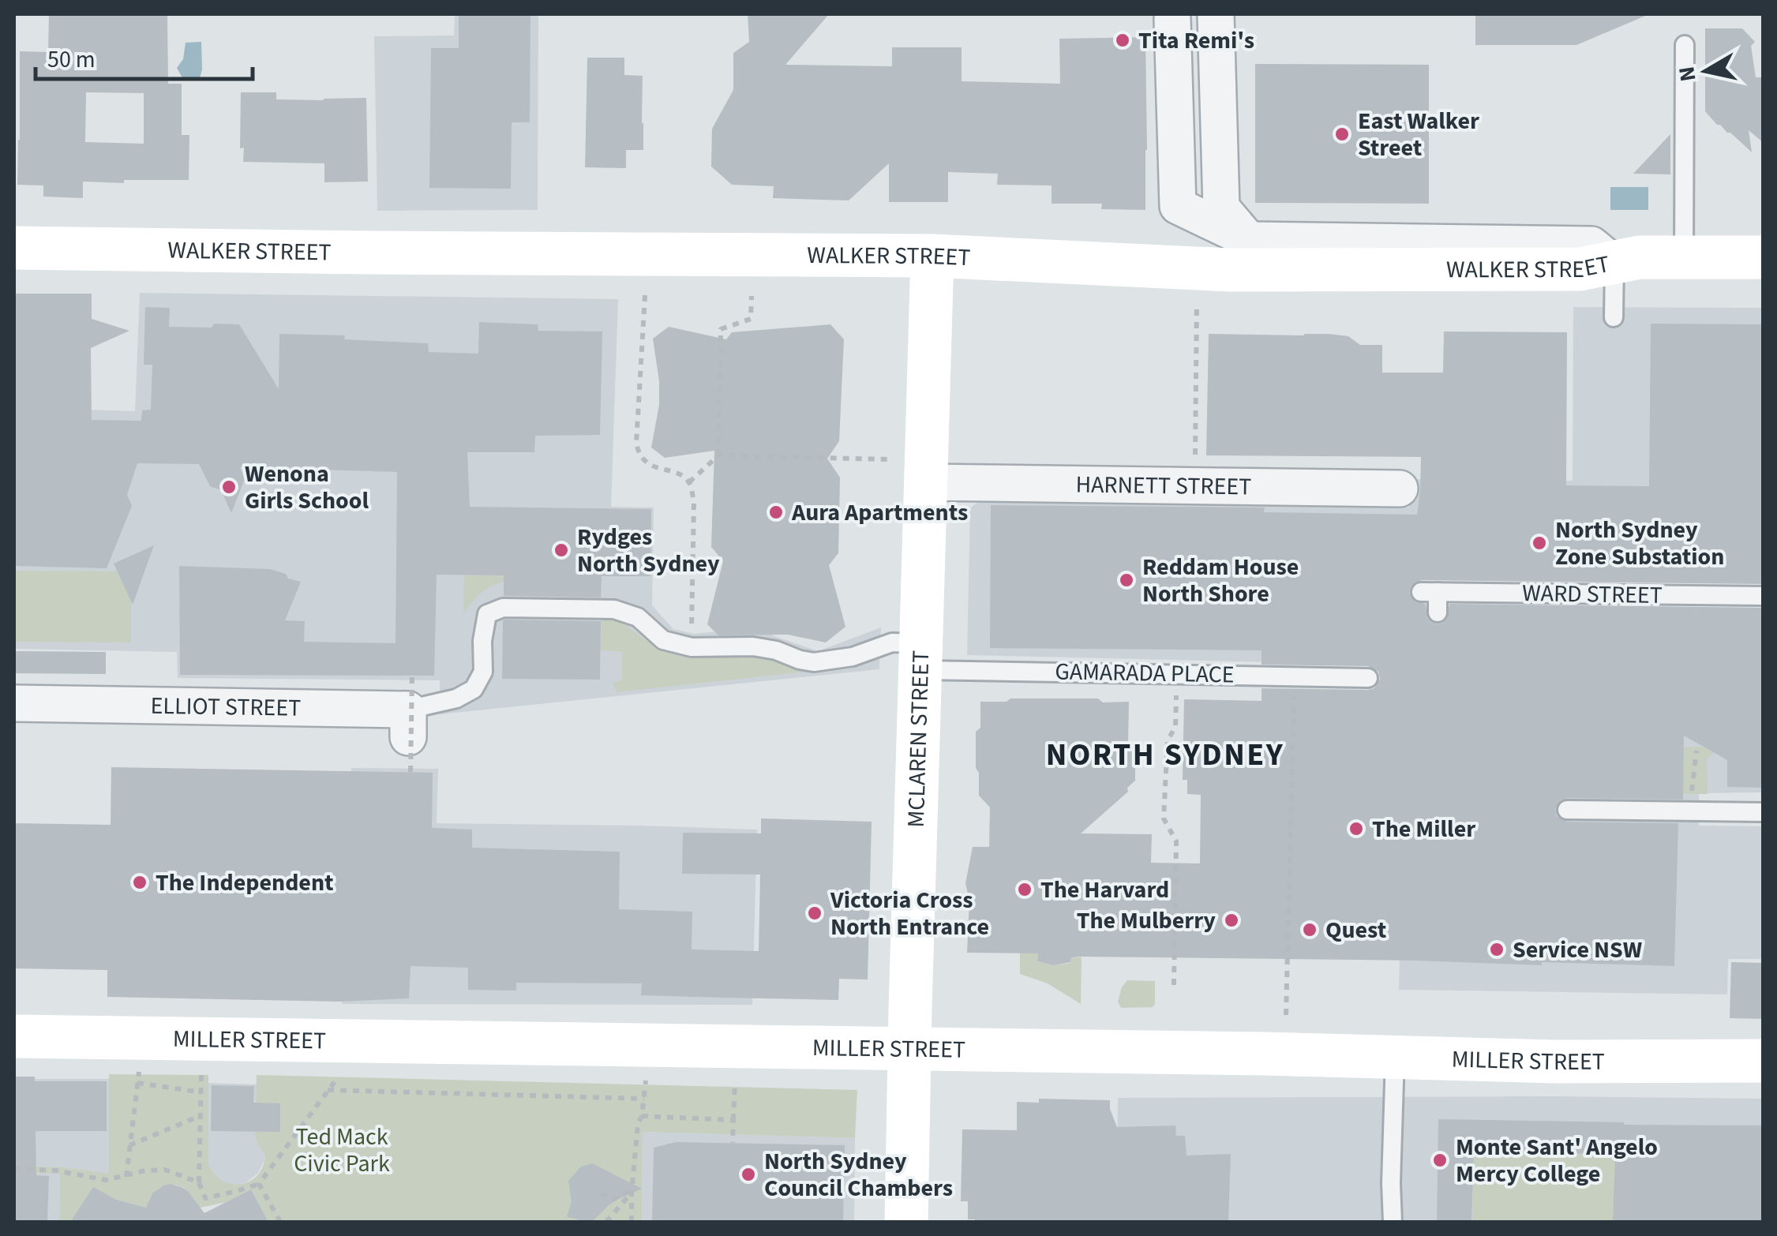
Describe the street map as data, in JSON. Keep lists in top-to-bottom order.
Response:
{
  "streets": {
    "street": [
      "WALKER STREET",
      "HARNETT STREET",
      "ELLIOT STREET",
      "MCLAREN STREET",
      "MILLER STREET"
    ],
    "lane": ["WARD STREET", "GAMARADA PLACE"]
  },
  "crossings": [
    ["WALKER STREET", "MCLAREN STREET"],
    ["HARNETT STREET", "MCLAREN STREET"],
    ["GAMARADA PLACE", "MCLAREN STREET"],
    ["MCLAREN STREET", "MILLER STREET"]
  ],
  "districts": ["NORTH SYDNEY"],
  "parks": ["Ted Mack Civic Park"],
  "places": [
    "Tita Remi's",
    "East Walker Street",
    "Wenona Girls School",
    "Aura Apartments",
    "North Sydney Zone Substation",
    "Rydges North Sydney",
    "Reddam House North Shore",
    "The Miller",
    "The Independent",
    "The Harvard",
    "Victoria Cross North Entrance",
    "The Mulberry",
    "Quest",
    "Service NSW",
    "Monte Sant' Angelo Mercy College",
    "North Sydney Council Chambers"
  ],
  "scale_bar": "50 m",
  "north": "left"
}
